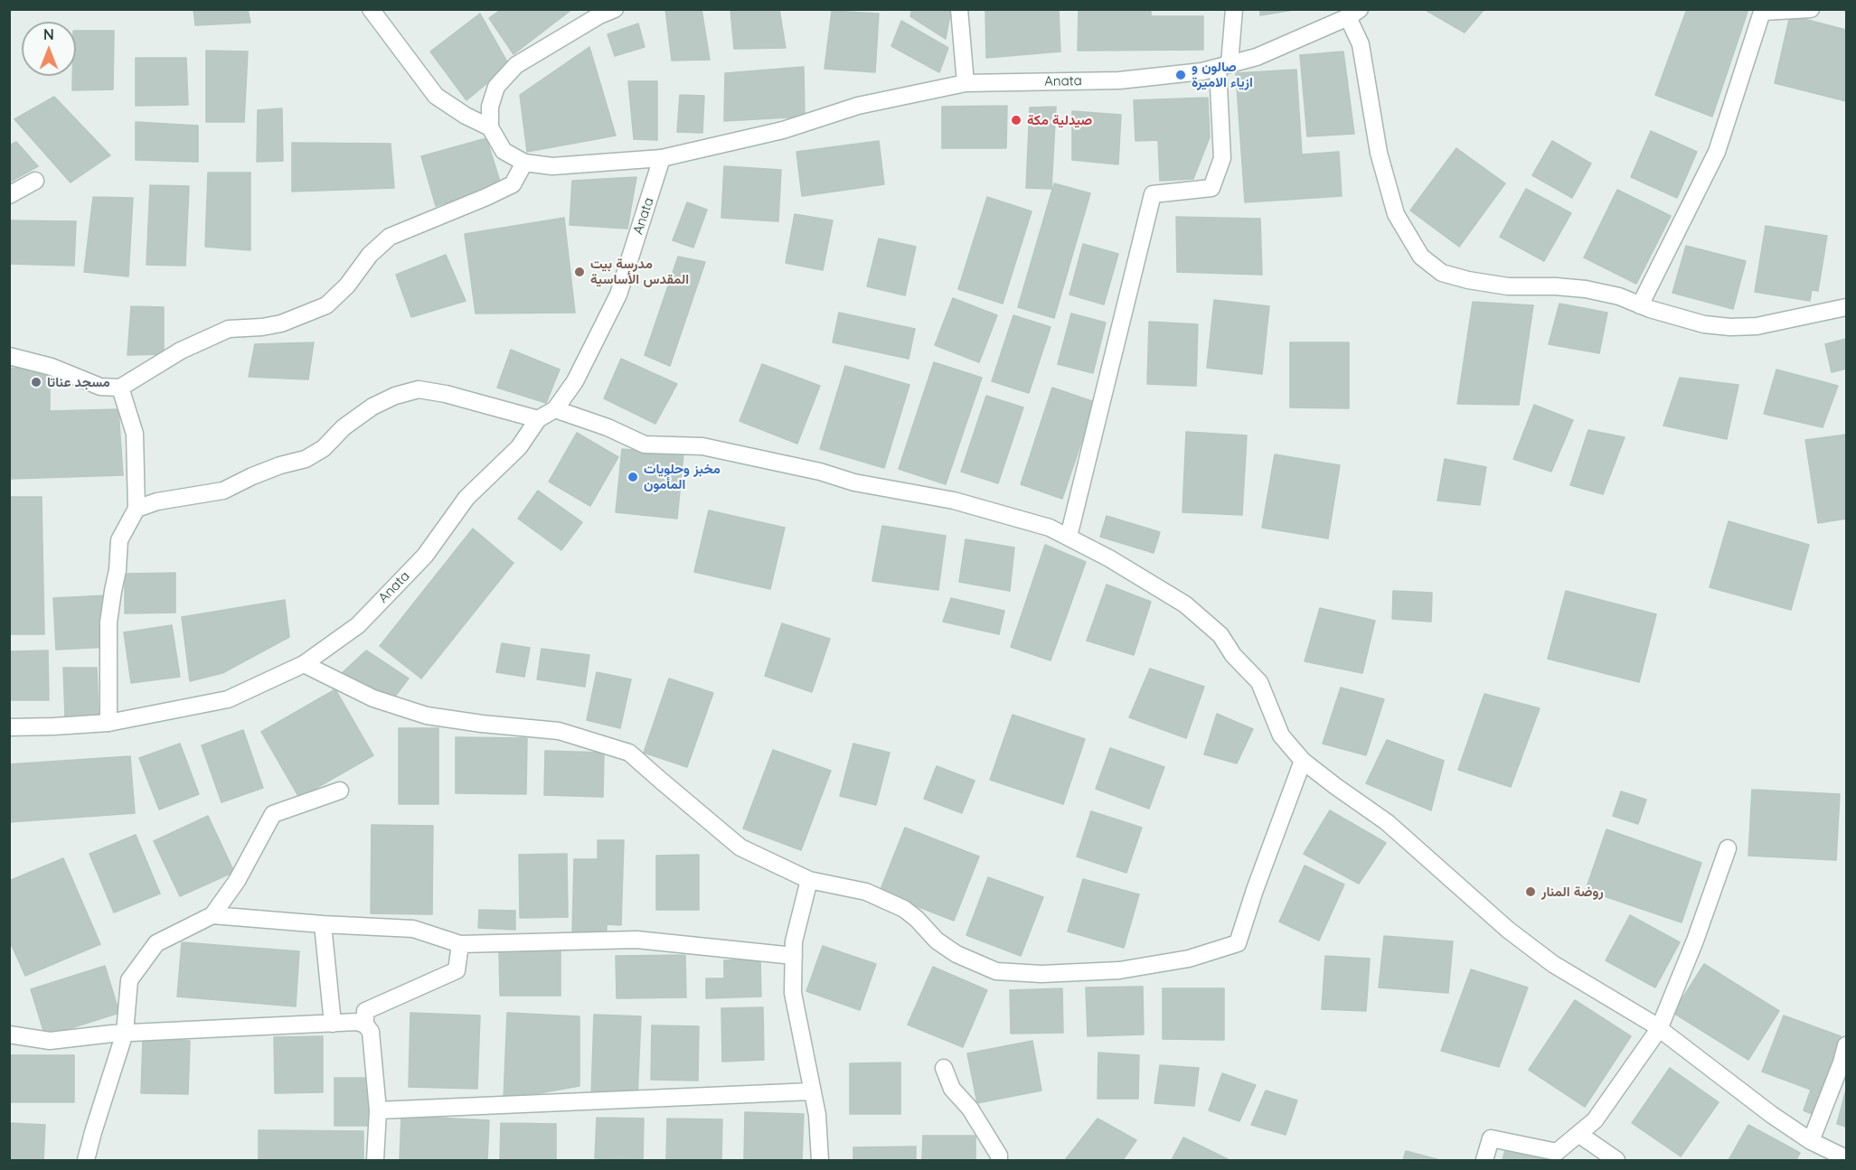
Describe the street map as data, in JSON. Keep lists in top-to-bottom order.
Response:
{
  "streets": {
    "street": ["Anata"]
  },
  "places": [
    "صالون و ازياء الاميرة",
    "صيدلية مكة",
    "مدرسة بيت المقدس الأساسية",
    "مسجد عناتا",
    "مخبز وحلويات المأمون",
    "روضة المنار"
  ],
  "north": "top"
}
